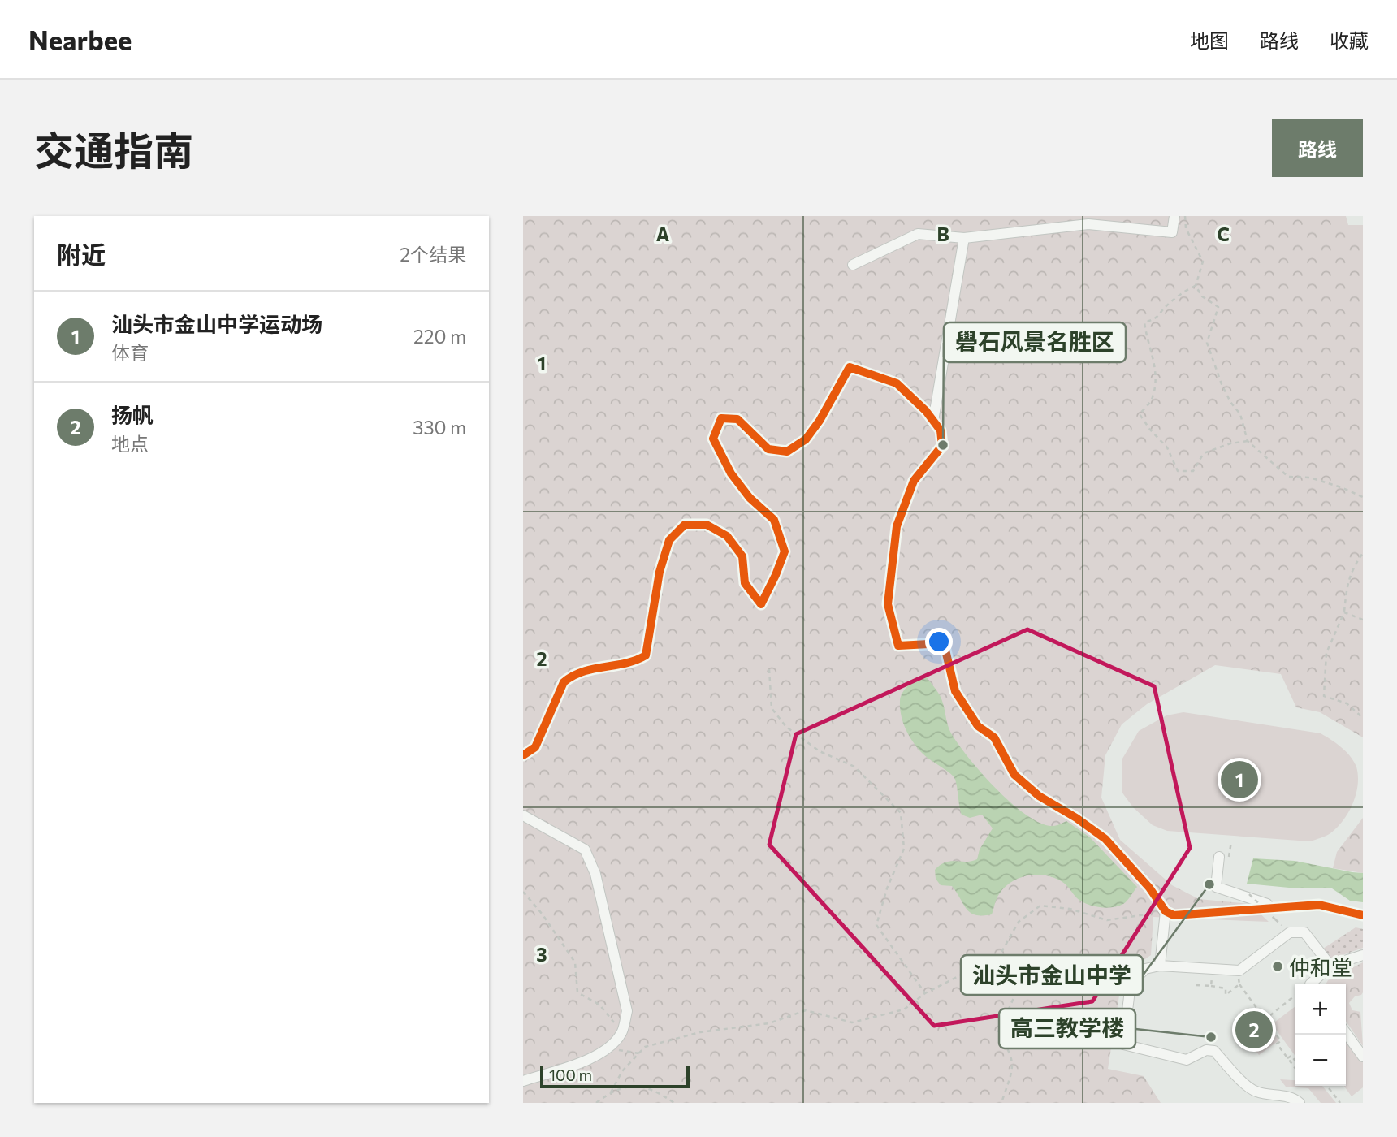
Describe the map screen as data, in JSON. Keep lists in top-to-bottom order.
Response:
{
  "places": [
    "礐石风景名胜区",
    "汕头市金山中学",
    "仲和堂",
    "高三教学楼"
  ],
  "scale_bar": "100 m",
  "page": {
    "header": "Nearbee",
    "nav": ["地图", "路线", "收藏"],
    "title": "交通指南",
    "buttons": "路线",
    "heading": ["附近", "2个结果"],
    "list": [
      {
        "mark": "1",
        "name": "汕头市金山中学运动场",
        "note": "体育",
        "value": "220 m"
      },
      {
        "mark": "2",
        "name": "扬帆",
        "note": "地点",
        "value": "330 m"
      }
    ],
    "pins": ["1", "2"],
    "map_buttons": ["+", "−"],
    "scale": "100 m"
  },
  "grid": {
    "columns": ["A", "B", "C"],
    "rows": ["1", "2", "3"]
  }
}
